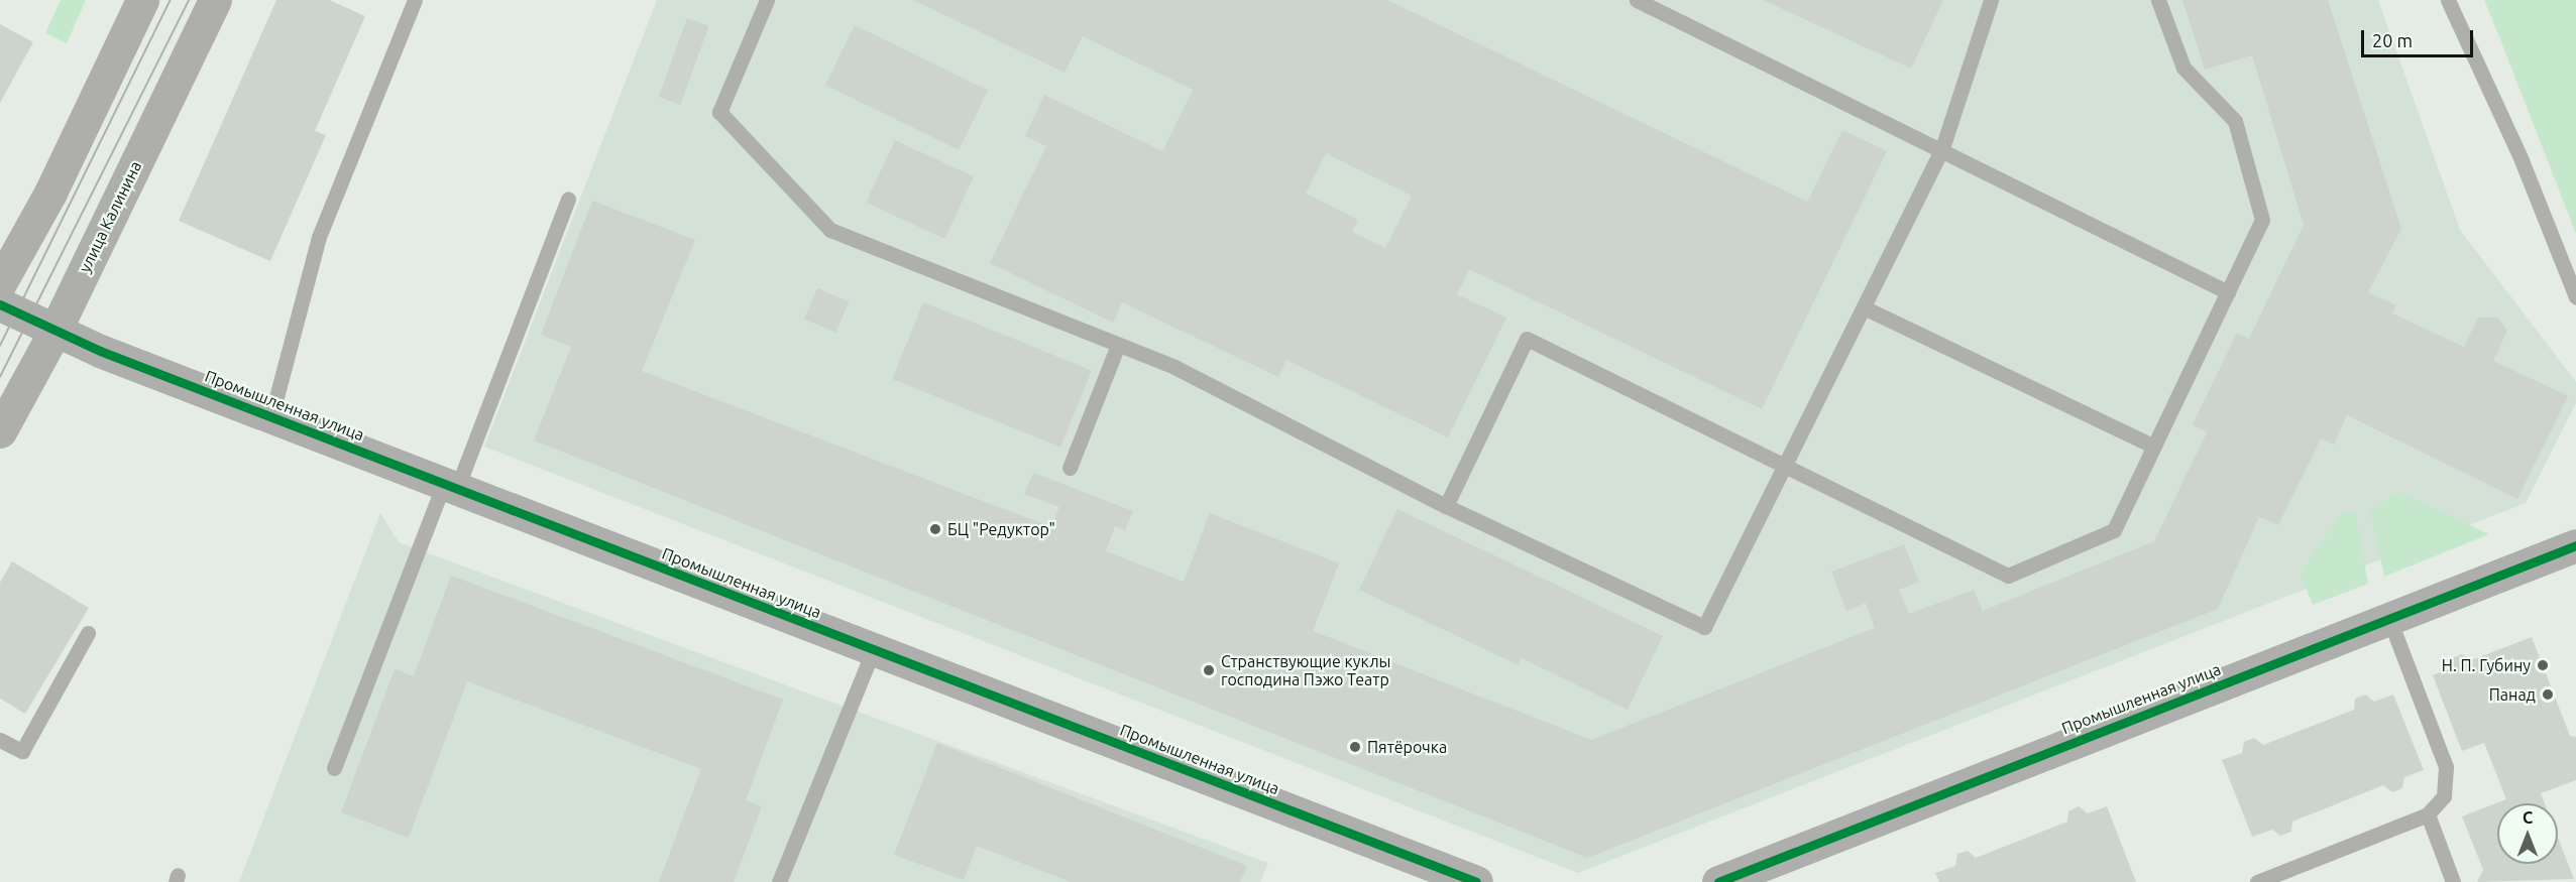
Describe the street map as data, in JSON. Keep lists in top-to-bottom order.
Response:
{
  "streets": {
    "street": ["улица Калинина", "Промышленная улица"]
  },
  "crossings": [
    ["улица Калинина", "Промышленная улица"]
  ],
  "places": [
    "БЦ \"Редуктор\"",
    "Н. П. Губину",
    "Странствующие куклы господина Пэжо Театр",
    "Панад",
    "Пятёрочка"
  ],
  "scale_bar": "20 m",
  "north": "top"
}
